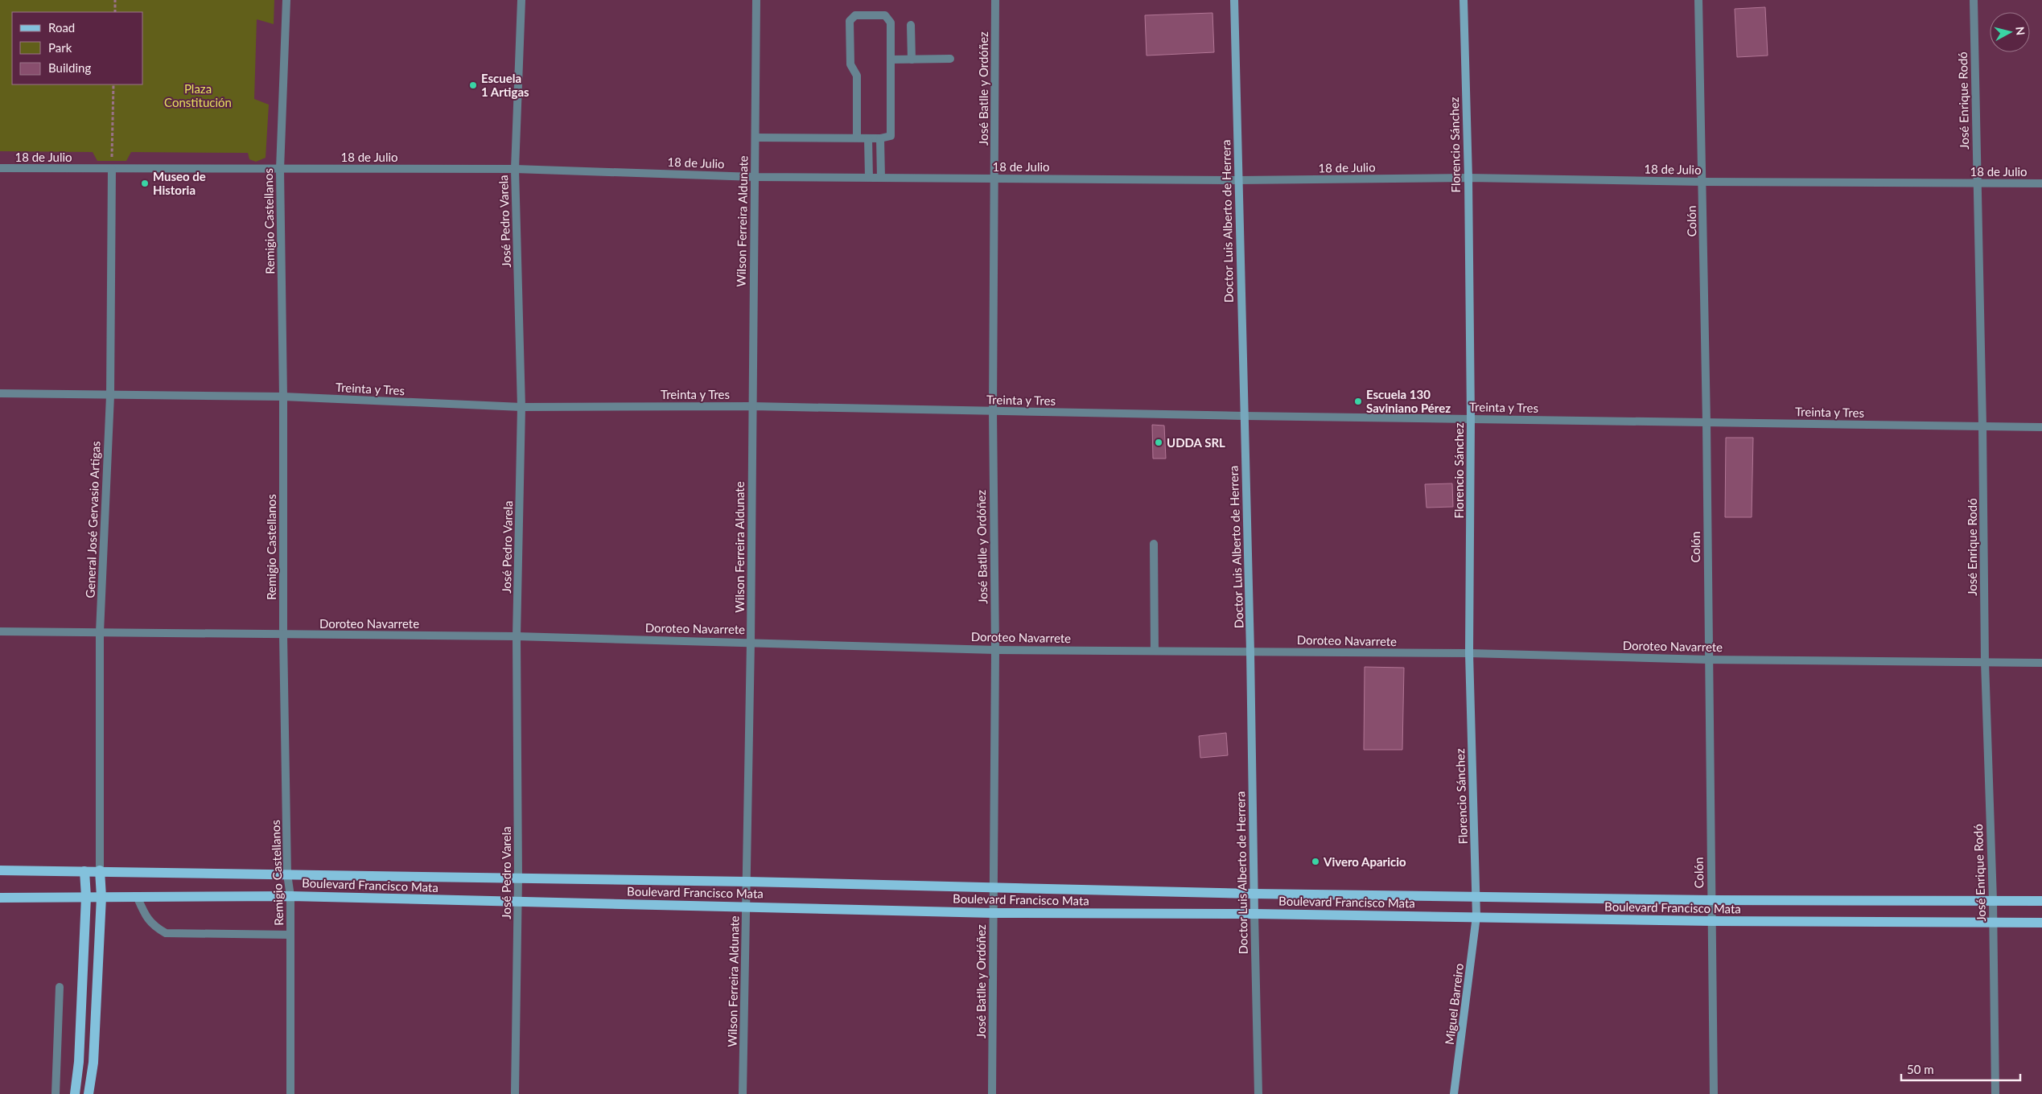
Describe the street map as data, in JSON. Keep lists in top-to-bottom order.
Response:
{
  "streets": {
    "main road": ["Boulevard Francisco Mata"],
    "street": [
      "José Batlle y Ordóñez",
      "José Enrique Rodó",
      "Florencio Sánchez",
      "18 de Julio",
      "Remigio Castellanos",
      "José Pedro Varela",
      "Wilson Ferreira Aldunate",
      "Doctor Luis Alberto de Herrera",
      "Colón",
      "Treinta y Tres",
      "General José Gervasio Artigas",
      "Doroteo Navarrete",
      "Miguel Barreiro"
    ]
  },
  "crossings": [
    ["José Batlle y Ordóñez", "18 de Julio"],
    ["José Batlle y Ordóñez", "Treinta y Tres"],
    ["José Batlle y Ordóñez", "Doroteo Navarrete"],
    ["José Batlle y Ordóñez", "Boulevard Francisco Mata"],
    ["José Enrique Rodó", "18 de Julio"],
    ["José Enrique Rodó", "Treinta y Tres"],
    ["José Enrique Rodó", "Doroteo Navarrete"],
    ["José Enrique Rodó", "Boulevard Francisco Mata"],
    ["Florencio Sánchez", "18 de Julio"],
    ["Florencio Sánchez", "Treinta y Tres"],
    ["Florencio Sánchez", "Doroteo Navarrete"],
    ["Florencio Sánchez", "Boulevard Francisco Mata"],
    ["Florencio Sánchez", "Miguel Barreiro"],
    ["18 de Julio", "Remigio Castellanos"],
    ["18 de Julio", "José Pedro Varela"],
    ["18 de Julio", "Wilson Ferreira Aldunate"],
    ["18 de Julio", "Doctor Luis Alberto de Herrera"],
    ["18 de Julio", "Colón"],
    ["18 de Julio", "General José Gervasio Artigas"],
    ["Remigio Castellanos", "Treinta y Tres"],
    ["Remigio Castellanos", "Doroteo Navarrete"],
    ["Remigio Castellanos", "Boulevard Francisco Mata"],
    ["José Pedro Varela", "Treinta y Tres"],
    ["José Pedro Varela", "Doroteo Navarrete"],
    ["José Pedro Varela", "Boulevard Francisco Mata"],
    ["Wilson Ferreira Aldunate", "Treinta y Tres"],
    ["Wilson Ferreira Aldunate", "Doroteo Navarrete"],
    ["Wilson Ferreira Aldunate", "Boulevard Francisco Mata"],
    ["Doctor Luis Alberto de Herrera", "Treinta y Tres"],
    ["Doctor Luis Alberto de Herrera", "Doroteo Navarrete"],
    ["Doctor Luis Alberto de Herrera", "Boulevard Francisco Mata"],
    ["Colón", "Treinta y Tres"],
    ["Colón", "Doroteo Navarrete"],
    ["Colón", "Boulevard Francisco Mata"],
    ["Treinta y Tres", "General José Gervasio Artigas"],
    ["General José Gervasio Artigas", "Doroteo Navarrete"],
    ["General José Gervasio Artigas", "Boulevard Francisco Mata"],
    ["Boulevard Francisco Mata", "Miguel Barreiro"]
  ],
  "parks": ["Plaza Constitución"],
  "places": [
    "Escuela 1 Artigas",
    "Museo de Historia",
    "Escuela 130 Saviniano Pérez",
    "UDDA SRL",
    "Vivero Aparicio"
  ],
  "legend": ["Road", "Park", "Building"],
  "scale_bar": "50 m",
  "north": "right"
}
